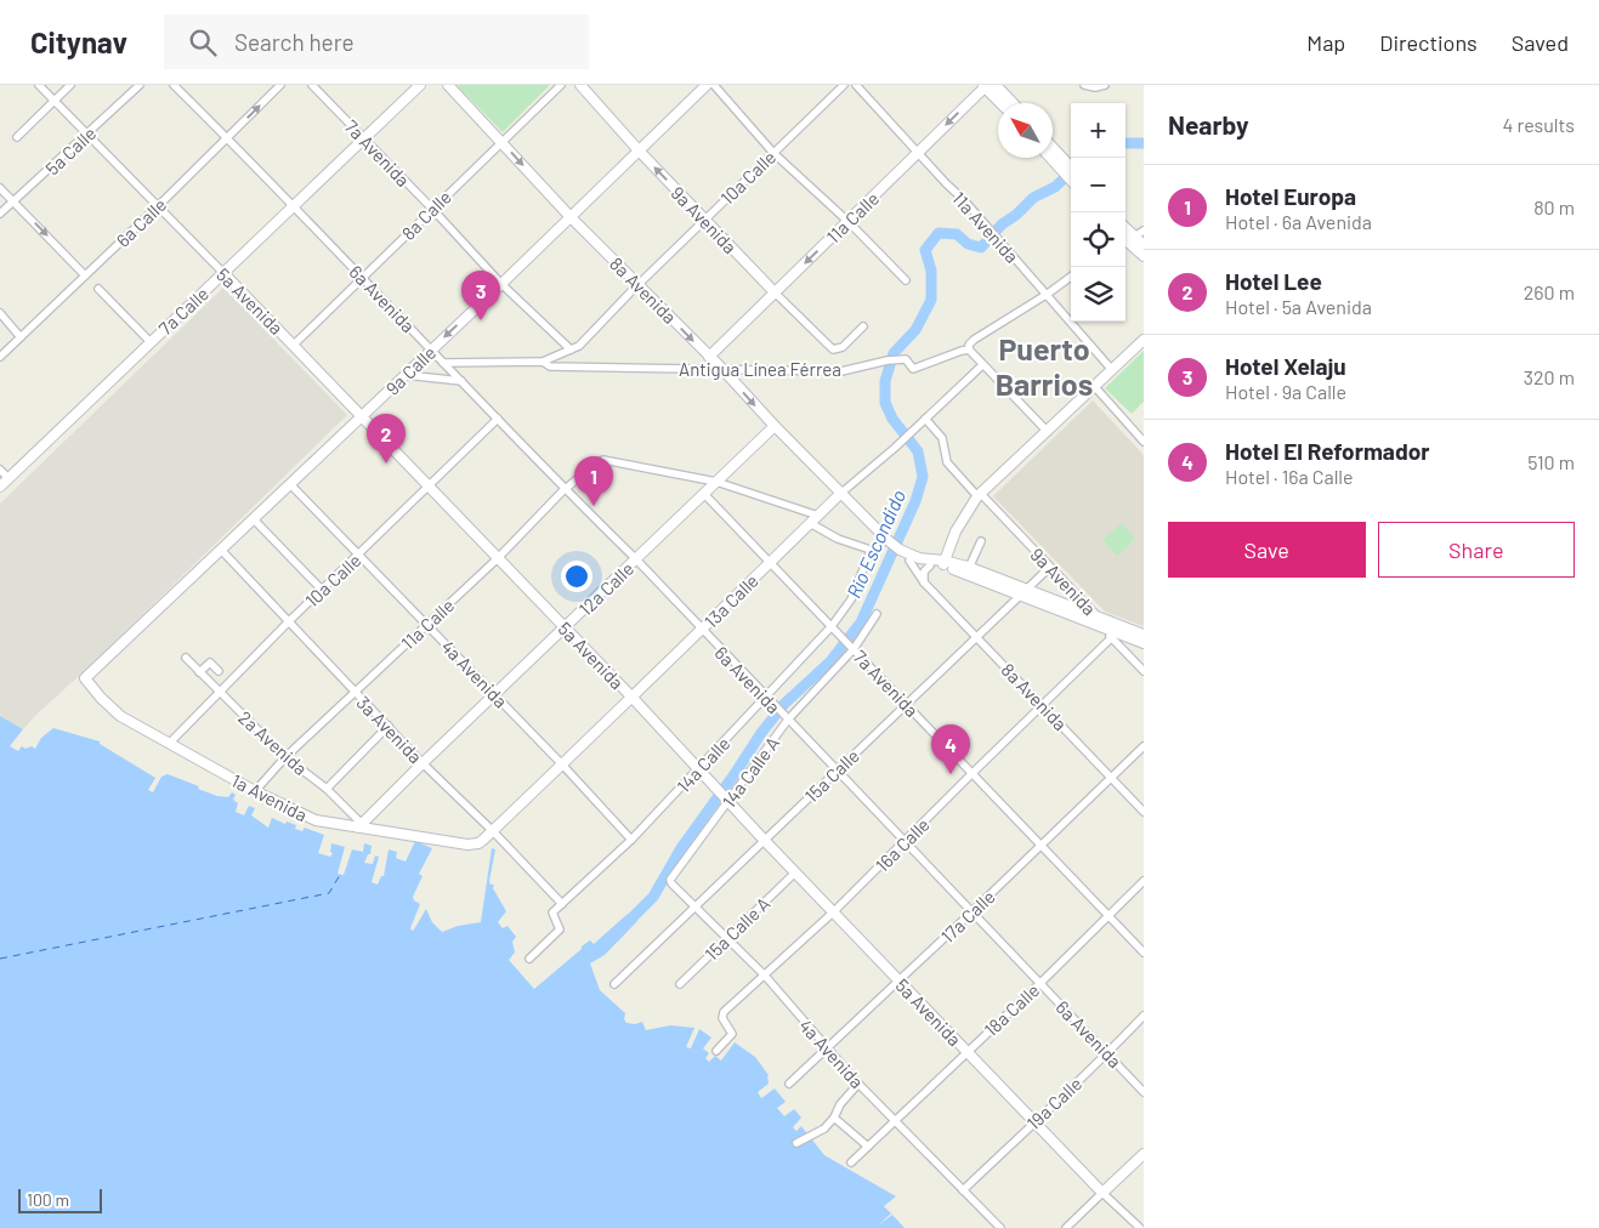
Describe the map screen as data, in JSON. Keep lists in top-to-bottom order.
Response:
{
  "streets": {
    "street": [
      "5a Calle",
      "7a Avenida",
      "10a Calle",
      "8a Calle",
      "11a Calle",
      "9a Avenida",
      "6a Calle",
      "11a Avenida",
      "8a Avenida",
      "6a Avenida",
      "5a Avenida",
      "7a Calle",
      "Antigua Línea Férrea",
      "9a Calle",
      "12a Calle",
      "13a Calle",
      "4a Avenida",
      "3a Avenida",
      "2a Avenida",
      "14a Calle",
      "14a Calle A",
      "15a Calle",
      "1a Avenida",
      "16a Calle",
      "17a Calle",
      "15a Calle A",
      "18a Calle",
      "19a Calle"
    ]
  },
  "crossings": [
    ["5a Calle", "5a Avenida"],
    ["7a Avenida", "10a Calle"],
    ["7a Avenida", "8a Calle"],
    ["7a Avenida", "7a Calle"],
    ["7a Avenida", "9a Calle"],
    ["7a Avenida", "12a Calle"],
    ["7a Avenida", "13a Calle"],
    ["7a Avenida", "14a Calle"],
    ["7a Avenida", "14a Calle A"],
    ["7a Avenida", "15a Calle"],
    ["7a Avenida", "16a Calle"],
    ["7a Avenida", "17a Calle"],
    ["7a Avenida", "18a Calle"],
    ["10a Calle", "9a Avenida"],
    ["10a Calle", "8a Avenida"],
    ["10a Calle", "6a Avenida"],
    ["10a Calle", "5a Avenida"],
    ["10a Calle", "Antigua Línea Férrea"],
    ["10a Calle", "4a Avenida"],
    ["10a Calle", "3a Avenida"],
    ["10a Calle", "2a Avenida"],
    ["10a Calle", "1a Avenida"],
    ["8a Calle", "8a Avenida"],
    ["8a Calle", "6a Avenida"],
    ["8a Calle", "5a Avenida"],
    ["11a Calle", "9a Avenida"],
    ["11a Calle", "11a Avenida"],
    ["11a Calle", "8a Avenida"],
    ["11a Calle", "6a Avenida"],
    ["11a Calle", "5a Avenida"],
    ["11a Calle", "12a Calle"],
    ["11a Calle", "4a Avenida"],
    ["11a Calle", "3a Avenida"],
    ["11a Calle", "2a Avenida"],
    ["11a Calle", "1a Avenida"],
    ["9a Avenida", "9a Calle"],
    ["9a Avenida", "13a Calle"],
    ["9a Avenida", "15a Calle"],
    ["9a Avenida", "16a Calle"],
    ["6a Calle", "6a Avenida"],
    ["6a Calle", "5a Avenida"],
    ["11a Avenida", "Antigua Línea Férrea"],
    ["8a Avenida", "Antigua Línea Férrea"],
    ["8a Avenida", "9a Calle"],
    ["8a Avenida", "12a Calle"],
    ["8a Avenida", "13a Calle"],
    ["8a Avenida", "15a Calle"],
    ["8a Avenida", "16a Calle"],
    ["8a Avenida", "17a Calle"],
    ["6a Avenida", "7a Calle"],
    ["6a Avenida", "Antigua Línea Férrea"],
    ["6a Avenida", "9a Calle"],
    ["6a Avenida", "12a Calle"],
    ["6a Avenida", "13a Calle"],
    ["6a Avenida", "14a Calle"],
    ["6a Avenida", "14a Calle A"],
    ["6a Avenida", "15a Calle"],
    ["6a Avenida", "16a Calle"],
    ["6a Avenida", "17a Calle"],
    ["6a Avenida", "18a Calle"],
    ["6a Avenida", "19a Calle"],
    ["5a Avenida", "7a Calle"],
    ["5a Avenida", "9a Calle"],
    ["5a Avenida", "12a Calle"],
    ["5a Avenida", "13a Calle"],
    ["5a Avenida", "14a Calle"],
    ["5a Avenida", "14a Calle A"],
    ["5a Avenida", "15a Calle"],
    ["5a Avenida", "16a Calle"],
    ["5a Avenida", "17a Calle"],
    ["5a Avenida", "15a Calle A"],
    ["5a Avenida", "18a Calle"],
    ["5a Avenida", "19a Calle"],
    ["9a Calle", "4a Avenida"],
    ["9a Calle", "3a Avenida"],
    ["9a Calle", "1a Avenida"],
    ["12a Calle", "4a Avenida"],
    ["12a Calle", "3a Avenida"],
    ["12a Calle", "2a Avenida"],
    ["12a Calle", "1a Avenida"],
    ["13a Calle", "4a Avenida"],
    ["13a Calle", "3a Avenida"],
    ["13a Calle", "14a Calle"],
    ["13a Calle", "1a Avenida"],
    ["4a Avenida", "14a Calle"],
    ["4a Avenida", "14a Calle A"],
    ["4a Avenida", "15a Calle"],
    ["4a Avenida", "16a Calle"],
    ["4a Avenida", "17a Calle"],
    ["4a Avenida", "15a Calle A"],
    ["4a Avenida", "18a Calle"],
    ["4a Avenida", "19a Calle"],
    ["3a Avenida", "14a Calle"],
    ["2a Avenida", "1a Avenida"]
  ],
  "districts": ["Puerto Barrios"],
  "water": ["Río Escondido"],
  "scale_bar": "100 m",
  "north": "top left",
  "page": {
    "header": "Citynav",
    "search": "Search here",
    "nav": ["Map", "Directions", "Saved"],
    "heading": ["Nearby", "4 results"],
    "map_buttons": ["+", "−"],
    "list": [
      {
        "mark": "1",
        "name": "Hotel Europa",
        "note": "Hotel · 6a Avenida",
        "value": "80 m"
      },
      {
        "mark": "2",
        "name": "Hotel Lee",
        "note": "Hotel · 5a Avenida",
        "value": "260 m"
      },
      {
        "mark": "3",
        "name": "Hotel Xelaju",
        "note": "Hotel · 9a Calle",
        "value": "320 m"
      },
      {
        "mark": "4",
        "name": "Hotel El Reformador",
        "note": "Hotel · 16a Calle",
        "value": "510 m"
      }
    ],
    "pins": [
      "3",
      "2",
      "1",
      "4"
    ],
    "buttons": ["Save", "Share"],
    "scale": "100 m"
  }
}
